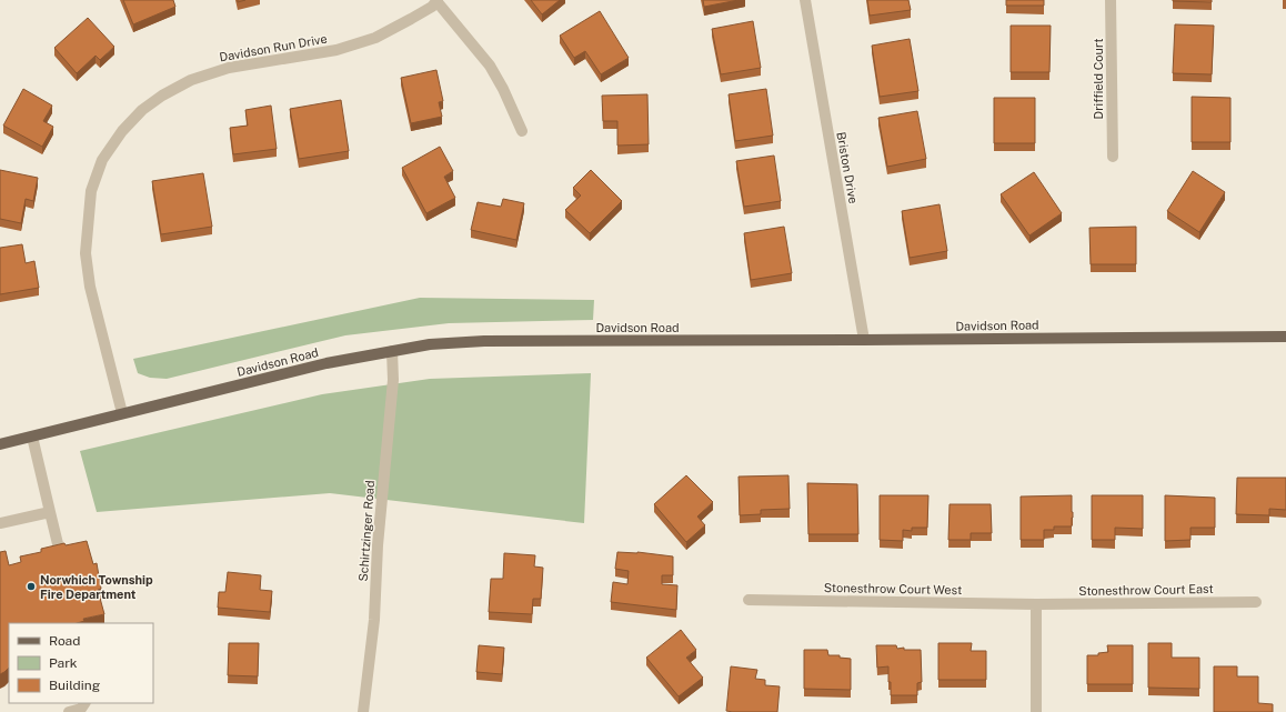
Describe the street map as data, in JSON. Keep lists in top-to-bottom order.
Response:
{
  "streets": {
    "main road": ["Davidson Road"],
    "street": [
      "Davidson Run Drive",
      "Driffield Court",
      "Briston Drive",
      "Schirtzinger Road",
      "Stonesthrow Court West",
      "Stonesthrow Court East"
    ]
  },
  "crossings": [
    ["Davidson Run Drive", "Davidson Road"],
    ["Briston Drive", "Davidson Road"],
    ["Davidson Road", "Schirtzinger Road"],
    ["Stonesthrow Court West", "Stonesthrow Court East"]
  ],
  "places": ["Norwhich Township Fire Department"],
  "legend": ["Road", "Park", "Building"]
}
